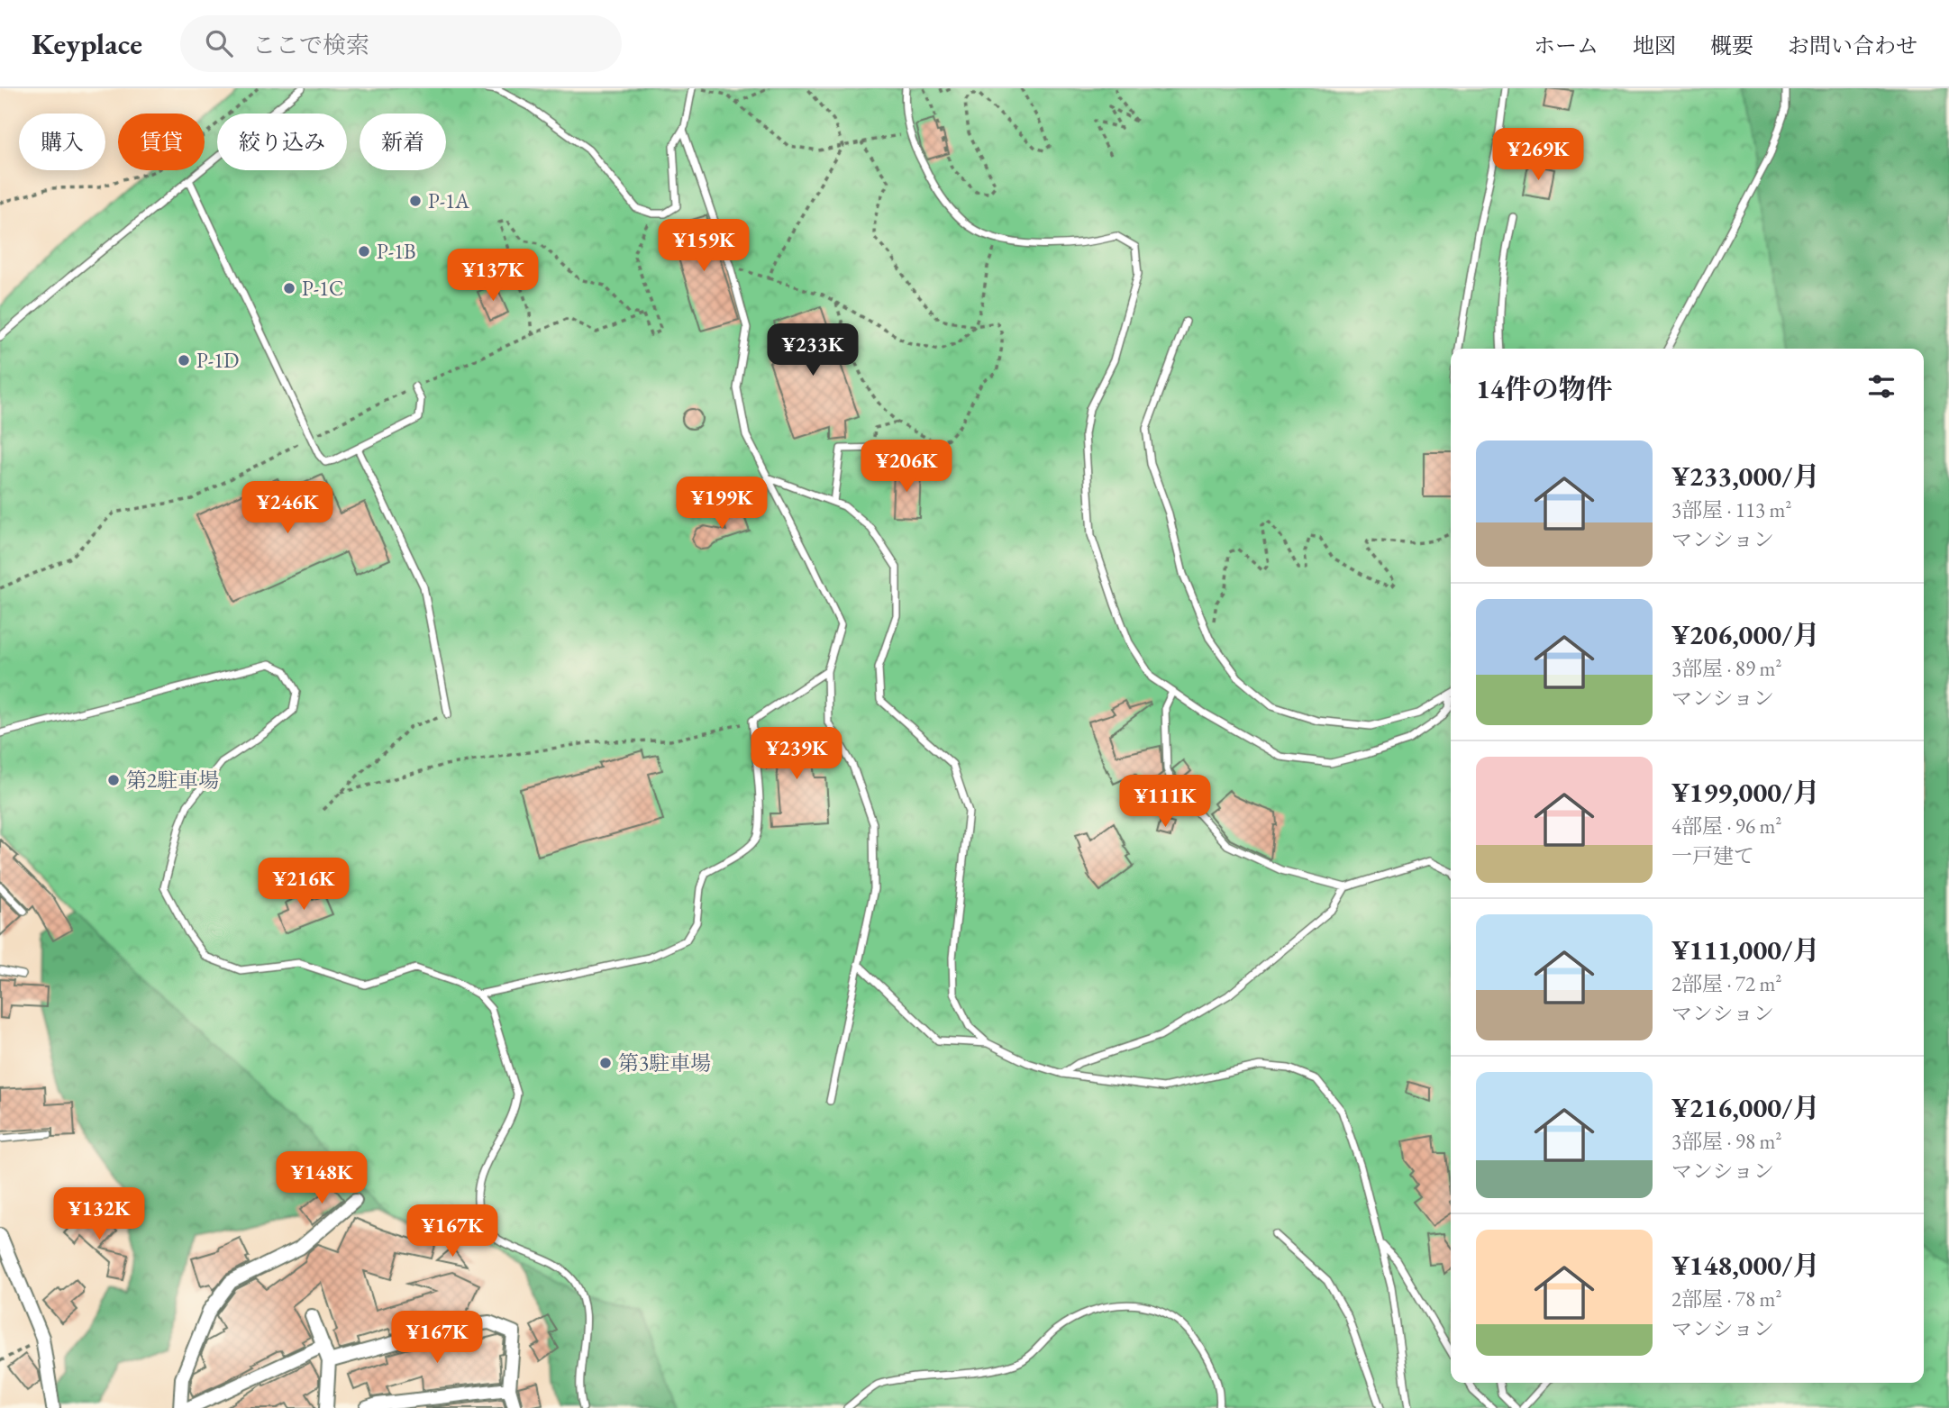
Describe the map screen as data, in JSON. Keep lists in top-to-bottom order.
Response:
{
  "places": [
    "P-1A",
    "P-1B",
    "P-1C",
    "P-1D",
    "第2駐車場",
    "第3駐車場"
  ],
  "page": {
    "header": "Keyplace",
    "search": "ここで検索",
    "nav": [
      "ホーム",
      "地図",
      "概要",
      "お問い合わせ"
    ],
    "chip": [
      "購入",
      "賃貸",
      "絞り込み",
      "新着"
    ],
    "price": [
      "¥269K",
      "¥159K",
      "¥137K",
      "¥233K",
      "¥206K",
      "¥199K",
      "¥246K",
      "¥239K",
      "¥111K",
      "¥216K",
      "¥148K",
      "¥132K",
      "¥167K",
      "¥167K"
    ],
    "heading": "14件の物件",
    "list": [
      {
        "name": "¥233,000/月",
        "note": "3部屋 · 113 m² · マンション"
      },
      {
        "name": "¥206,000/月",
        "note": "3部屋 · 89 m² · マンション"
      },
      {
        "name": "¥199,000/月",
        "note": "4部屋 · 96 m² · 一戸建て"
      },
      {
        "name": "¥111,000/月",
        "note": "2部屋 · 72 m² · マンション"
      },
      {
        "name": "¥216,000/月",
        "note": "3部屋 · 98 m² · マンション"
      },
      {
        "name": "¥148,000/月",
        "note": "2部屋 · 78 m² · マンション"
      }
    ]
  }
}
